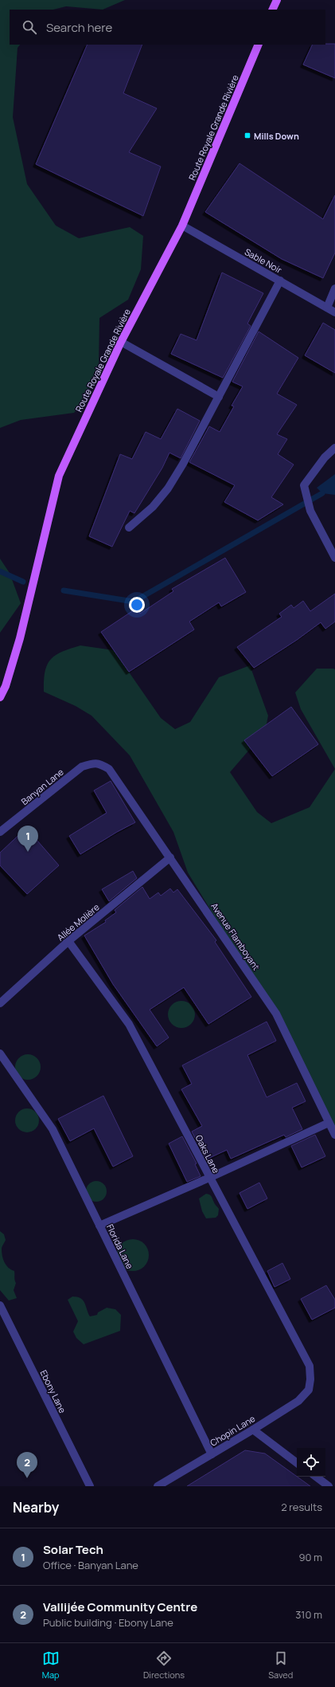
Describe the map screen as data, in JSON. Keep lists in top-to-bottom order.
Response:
{
  "streets": {
    "main road": ["Route Royale Grande Rivière"],
    "street": [
      "Sable Noir",
      "Banyan Lane",
      "Allée Molière",
      "Avenue Flamboyant",
      "Oaks Lane",
      "Florida Lane",
      "Ebony Lane",
      "Chopin Lane"
    ]
  },
  "crossings": [
    ["Route Royale Grande Rivière", "Sable Noir"],
    ["Banyan Lane", "Avenue Flamboyant"],
    ["Allée Molière", "Avenue Flamboyant"],
    ["Allée Molière", "Oaks Lane"],
    ["Oaks Lane", "Chopin Lane"],
    ["Florida Lane", "Chopin Lane"]
  ],
  "places": {
    "transit": ["Mills Down"]
  },
  "page": {
    "search": "Search here",
    "pins": ["1", "2"],
    "heading": ["Nearby", "2 results"],
    "list": [
      {
        "mark": "1",
        "name": "Solar Tech",
        "note": "Office · Banyan Lane",
        "value": "90 m"
      },
      {
        "mark": "2",
        "name": "Vallijée Community Centre",
        "note": "Public building · Ebony Lane",
        "value": "310 m"
      }
    ],
    "nav": ["Map", "Directions", "Saved"]
  }
}
